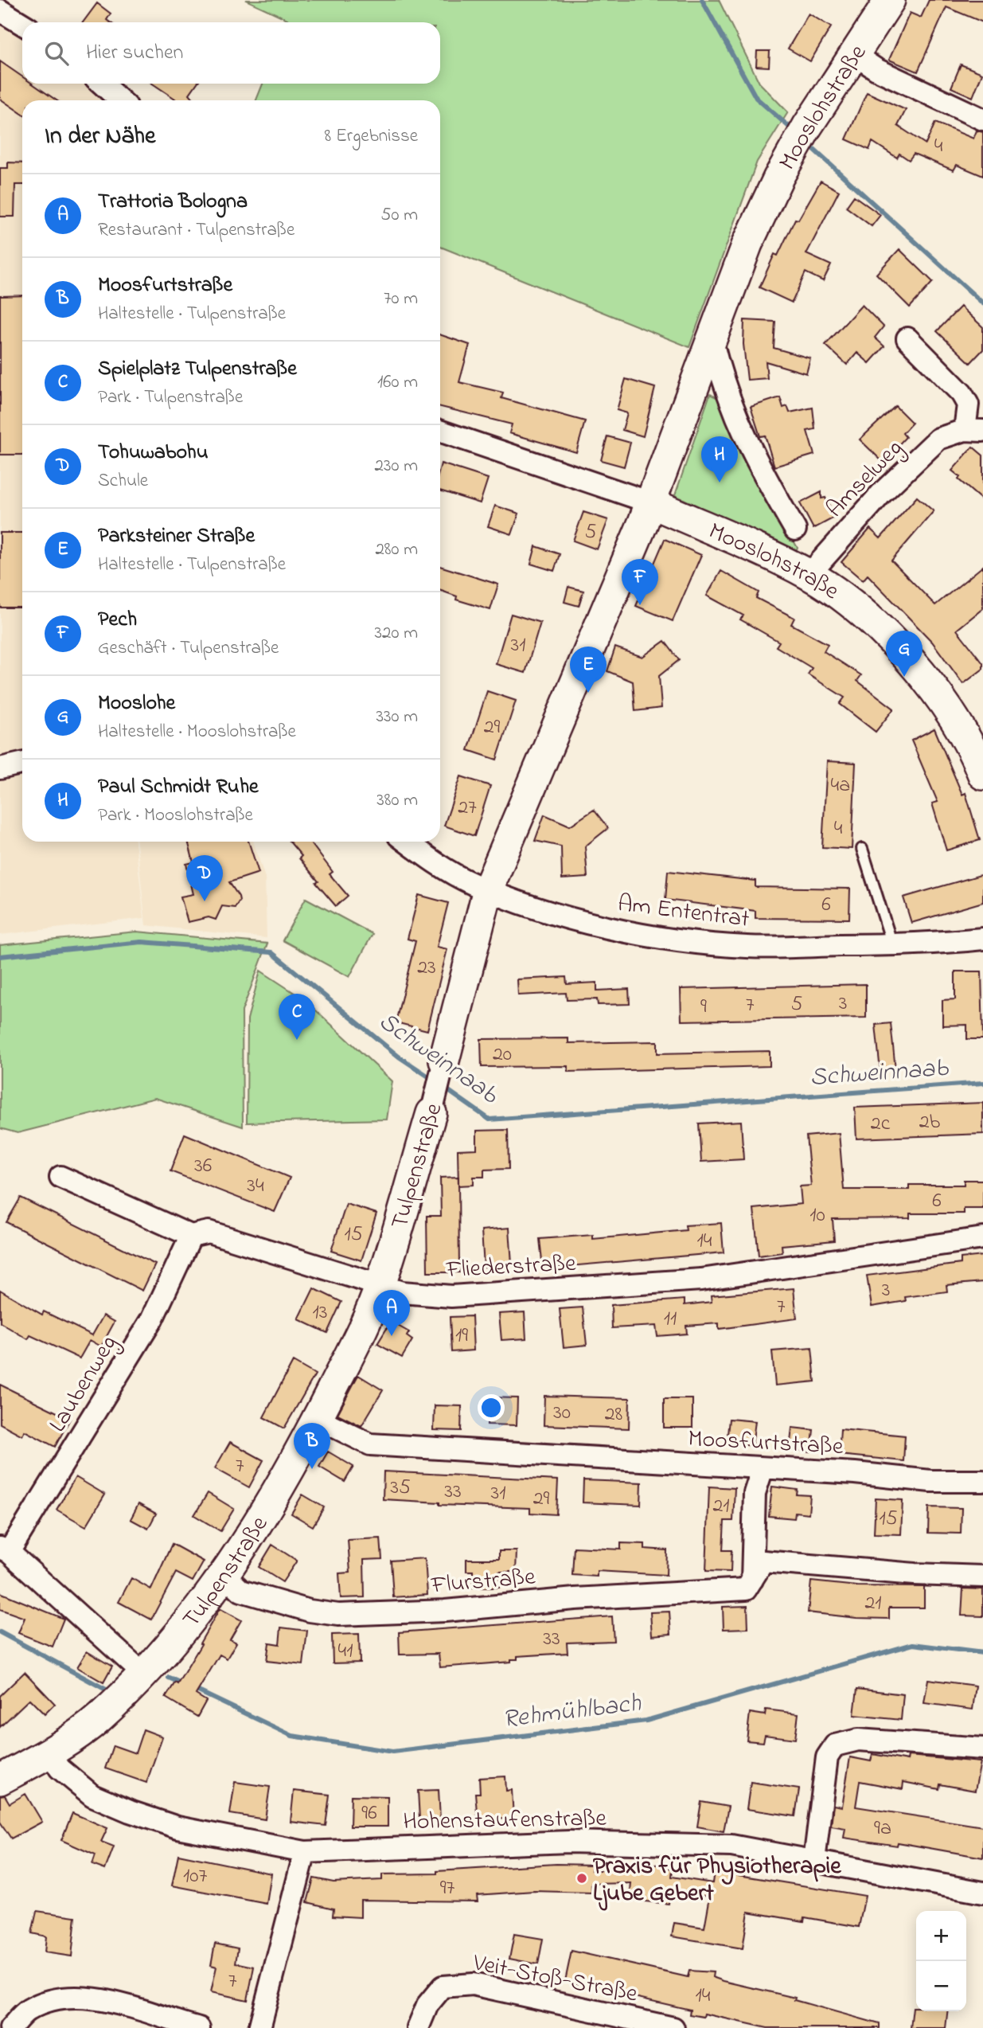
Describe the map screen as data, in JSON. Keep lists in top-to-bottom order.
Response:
{
  "streets": {
    "street": [
      "Mooslohstraße",
      "Amselweg",
      "Am Ententrat",
      "Tulpenstraße",
      "Fliederstraße",
      "Laubenweg",
      "Moosfurtstraße",
      "Flurstraße",
      "Hohenstaufenstraße",
      "Veit-Stoß-Straße"
    ]
  },
  "crossings": [
    ["Mooslohstraße", "Amselweg"],
    ["Mooslohstraße", "Tulpenstraße"],
    ["Am Ententrat", "Tulpenstraße"],
    ["Tulpenstraße", "Fliederstraße"],
    ["Tulpenstraße", "Moosfurtstraße"],
    ["Tulpenstraße", "Flurstraße"],
    ["Tulpenstraße", "Hohenstaufenstraße"],
    ["Fliederstraße", "Laubenweg"]
  ],
  "water": ["Schweinnaab", "Rehmühlbach"],
  "places": ["Praxis für Physiotherapie Ljube Gebert"],
  "house_numbers": [
    "4",
    "5",
    "31",
    "29",
    "4a",
    "27",
    "4",
    "6",
    "23",
    "3",
    "5",
    "7",
    "9",
    "20",
    "2b",
    "2c",
    "36",
    "34",
    "6",
    "10",
    "15",
    "14",
    "3",
    "7",
    "13",
    "11",
    "19",
    "30",
    "28",
    "7",
    "35",
    "33",
    "31",
    "29",
    "21",
    "15",
    "21",
    "33",
    "41",
    "96",
    "9a",
    "107",
    "97",
    "7",
    "14"
  ],
  "page": {
    "search": "Hier suchen",
    "heading": ["In der Nähe", "8 Ergebnisse"],
    "list": [
      {
        "mark": "A",
        "name": "Trattoria Bologna",
        "note": "Restaurant · Tulpenstraße",
        "value": "50 m"
      },
      {
        "mark": "B",
        "name": "Moosfurtstraße",
        "note": "Haltestelle · Tulpenstraße",
        "value": "70 m"
      },
      {
        "mark": "C",
        "name": "Spielplatz Tulpenstraße",
        "note": "Park · Tulpenstraße",
        "value": "160 m"
      },
      {
        "mark": "D",
        "name": "Tohuwabohu",
        "note": "Schule",
        "value": "230 m"
      },
      {
        "mark": "E",
        "name": "Parksteiner Straße",
        "note": "Haltestelle · Tulpenstraße",
        "value": "280 m"
      },
      {
        "mark": "F",
        "name": "Pech",
        "note": "Geschäft · Tulpenstraße",
        "value": "320 m"
      },
      {
        "mark": "G",
        "name": "Mooslohe",
        "note": "Haltestelle · Mooslohstraße",
        "value": "330 m"
      },
      {
        "mark": "H",
        "name": "Paul Schmidt Ruhe",
        "note": "Park · Mooslohstraße",
        "value": "380 m"
      }
    ],
    "pins": [
      "H",
      "F",
      "G",
      "E",
      "D",
      "C",
      "A",
      "B"
    ],
    "map_buttons": ["+", "−"]
  }
}
